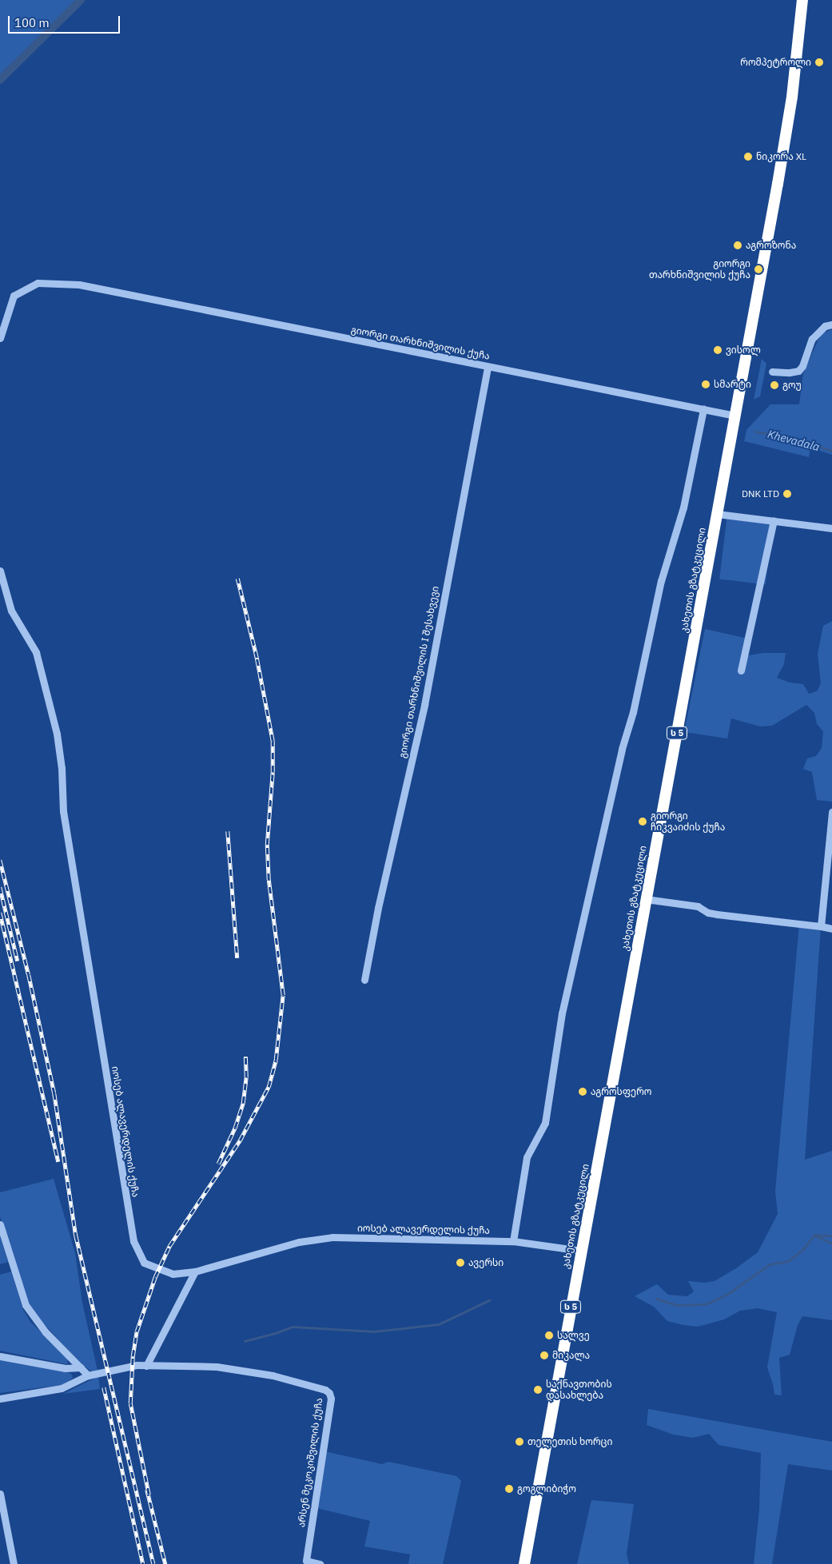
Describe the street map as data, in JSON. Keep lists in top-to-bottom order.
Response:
{
  "streets": {
    "highway": ["კახეთის გზატკეცილი", "ს 5"],
    "street": [
      "გიორგი თარხნიშვილის ქუჩა",
      "გიორგი თარხნიშვილის I შესახვევი",
      "იოსებ ალავერდელის ქუჩა",
      "არსენ მეკოკიშვილის ქუჩა"
    ]
  },
  "crossings": [
    ["გიორგი თარხნიშვილის ქუჩა", "კახეთის გზატკეცილი"],
    ["გიორგი თარხნიშვილის ქუჩა", "გიორგი თარხნიშვილის I შესახვევი"],
    ["კახეთის გზატკეცილი", "იოსებ ალავერდელის ქუჩა"]
  ],
  "water": ["Khevadala"],
  "places": [
    "რომპეტროლი",
    "ნიკორა XL",
    "აგროზონა",
    "გიორგი თარხნიშვილის ქუჩა",
    "ვისოლ",
    "სმარტი",
    "გოუ",
    "DNK LTD",
    "გიორგი ჩიკვაიძის ქუჩა",
    "აგროსფერო",
    "ავერსი",
    "სალვე",
    "მიკალა",
    "საქნავთობის დასახლება",
    "თელეთის ხორცი",
    "გოგლიბიჭო"
  ],
  "scale_bar": "100 m"
}
